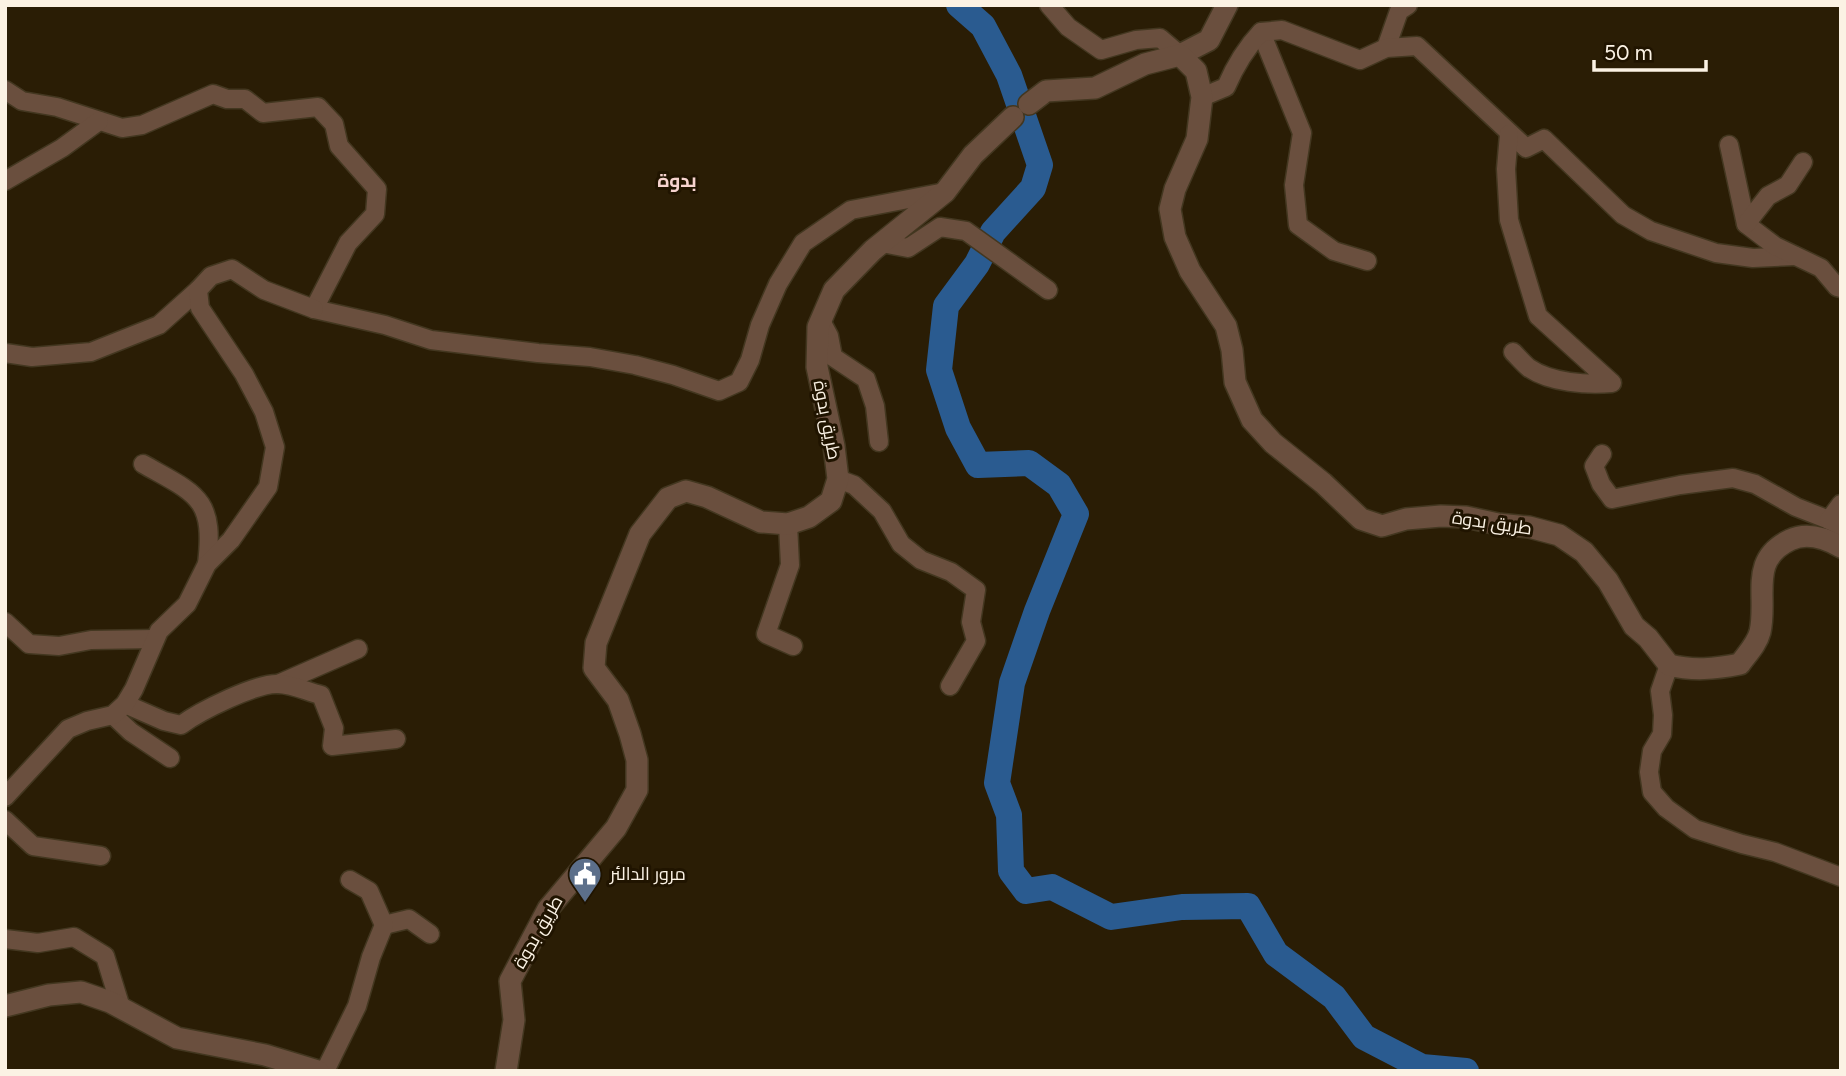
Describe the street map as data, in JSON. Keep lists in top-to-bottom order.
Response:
{
  "streets": {
    "street": ["طريق بدوة"]
  },
  "districts": ["بدوة"],
  "places": {
    "public building": ["مرور الدالئر"]
  },
  "scale_bar": "50 m"
}
